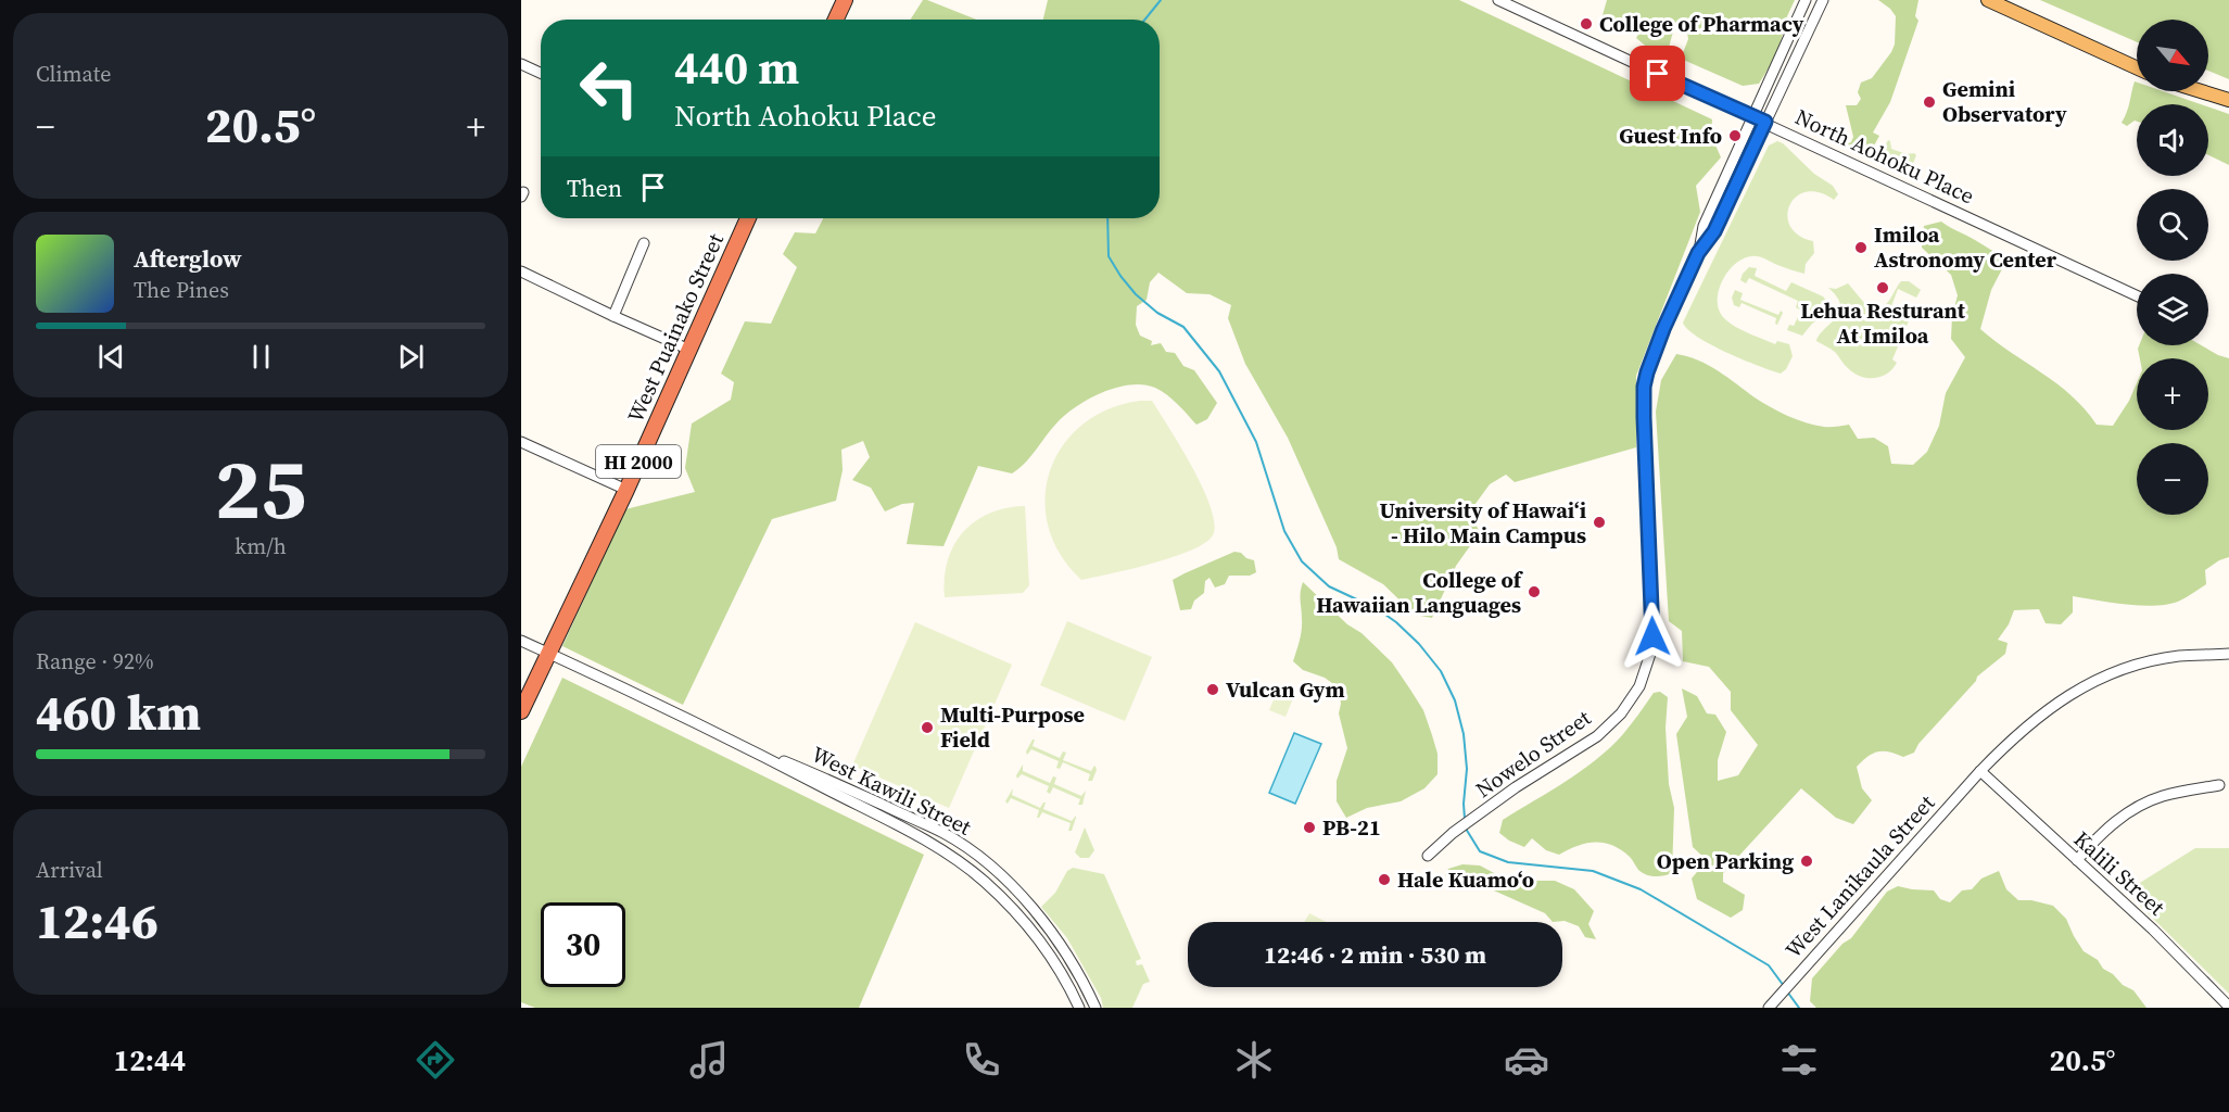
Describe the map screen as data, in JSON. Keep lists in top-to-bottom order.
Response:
{
  "streets": {
    "highway": ["West Puainako Street", "HI 2000"],
    "street": [
      "North Aohoku Place",
      "Nowelo Street",
      "West Kawili Street",
      "Kalili Street",
      "West Lanikaula Street"
    ]
  },
  "crossings": [
    ["North Aohoku Place", "Nowelo Street"],
    ["West Puainako Street", "West Kawili Street"],
    ["Kalili Street", "West Lanikaula Street"]
  ],
  "places": [
    "College of Pharmacy",
    "Gemini Observatory",
    "Guest Info",
    "Imiloa Astronomy Center",
    "Lehua Resturant At Imiloa",
    "University of Hawaiʻi - Hilo Main Campus",
    "College of Hawaiian Languages",
    "Vulcan Gym",
    "Multi-Purpose Field",
    "PB-21",
    "Open Parking",
    "Hale Kuamoʻo"
  ],
  "north": "bottom right",
  "page": {
    "tile": [
      "Climate",
      ["25", "km/h"],
      ["Range · 92%", "460 km"],
      ["Arrival", "12:46"]
    ],
    "map_buttons": ["+", "−"],
    "turn": ["440 m", "North Aohoku Place"],
    "heat": ["−", "20.5°", "+"],
    "then": "Then",
    "song": ["Afterglow", "The Pines"],
    "limit": "30",
    "trip": "12:46 · 2 min · 530 m",
    "tabs": ["12:44", "20.5°"]
  }
}
